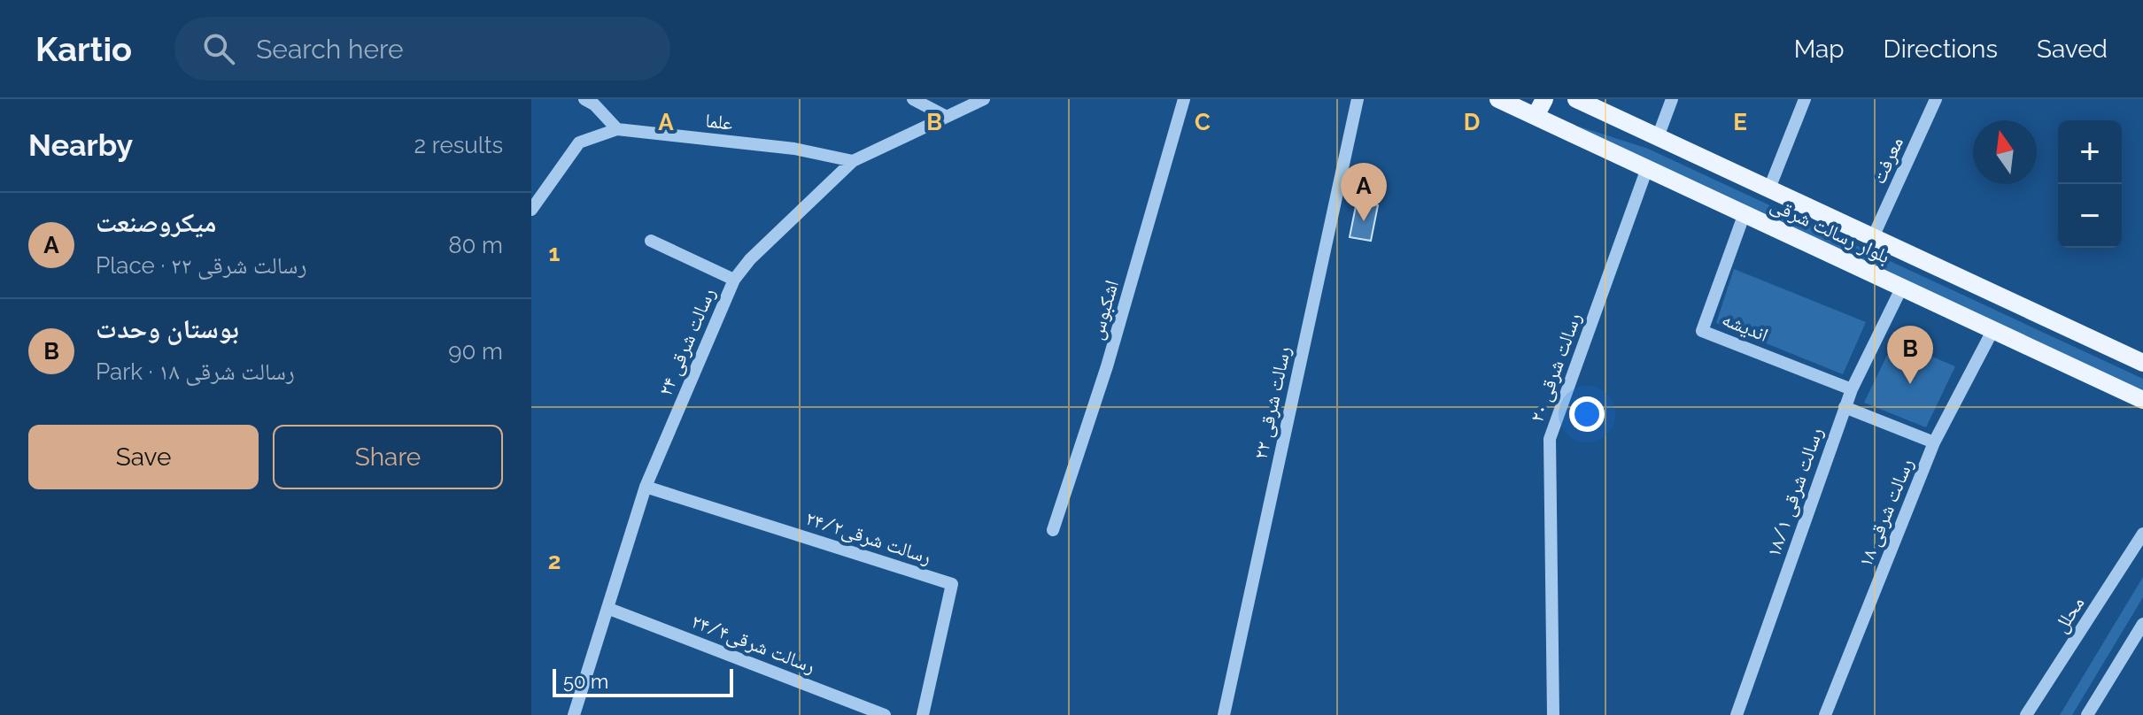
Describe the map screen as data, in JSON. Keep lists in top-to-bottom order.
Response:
{
  "streets": {
    "main road": ["بلوار رسالت شرقی"],
    "street": [
      "علما",
      "معرفت",
      "اشکبوس",
      "اندیشه",
      "رسالت شرقی ۲۴",
      "رسالت شرقی ۲۰",
      "رسالت شرقی ۲۲",
      "رسالت شرقی ۱۸/۱",
      "رسالت شرقی ۱۸",
      "رسالت شرقی۲۴/۲",
      "محلل",
      "رسالت شرقی۲۴/۴"
    ]
  },
  "crossings": [
    ["علما", "رسالت شرقی ۲۴"],
    ["معرفت", "بلوار رسالت شرقی"],
    ["بلوار رسالت شرقی", "اندیشه"],
    ["بلوار رسالت شرقی", "رسالت شرقی ۲۰"],
    ["بلوار رسالت شرقی", "رسالت شرقی ۱۸/۱"],
    ["بلوار رسالت شرقی", "رسالت شرقی ۱۸"],
    ["اندیشه", "رسالت شرقی ۱۸/۱"],
    ["رسالت شرقی ۲۴", "رسالت شرقی۲۴/۲"],
    ["رسالت شرقی ۲۴", "رسالت شرقی۲۴/۴"]
  ],
  "scale_bar": "50 m",
  "north": "top",
  "page": {
    "header": "Kartio",
    "search": "Search here",
    "nav": ["Map", "Directions", "Saved"],
    "heading": ["Nearby", "2 results"],
    "map_buttons": ["+", "−"],
    "pins": ["A", "B"],
    "list": [
      {
        "mark": "A",
        "name": "میکروصنعت",
        "note": "Place · رسالت شرقی ۲۲",
        "value": "80 m"
      },
      {
        "mark": "B",
        "name": "بوستان وحدت",
        "note": "Park · رسالت شرقی ۱۸",
        "value": "90 m"
      }
    ],
    "buttons": ["Save", "Share"],
    "scale": "50 m"
  },
  "grid": {
    "columns": [
      "A",
      "B",
      "C",
      "D",
      "E"
    ],
    "rows": ["1", "2"]
  }
}
